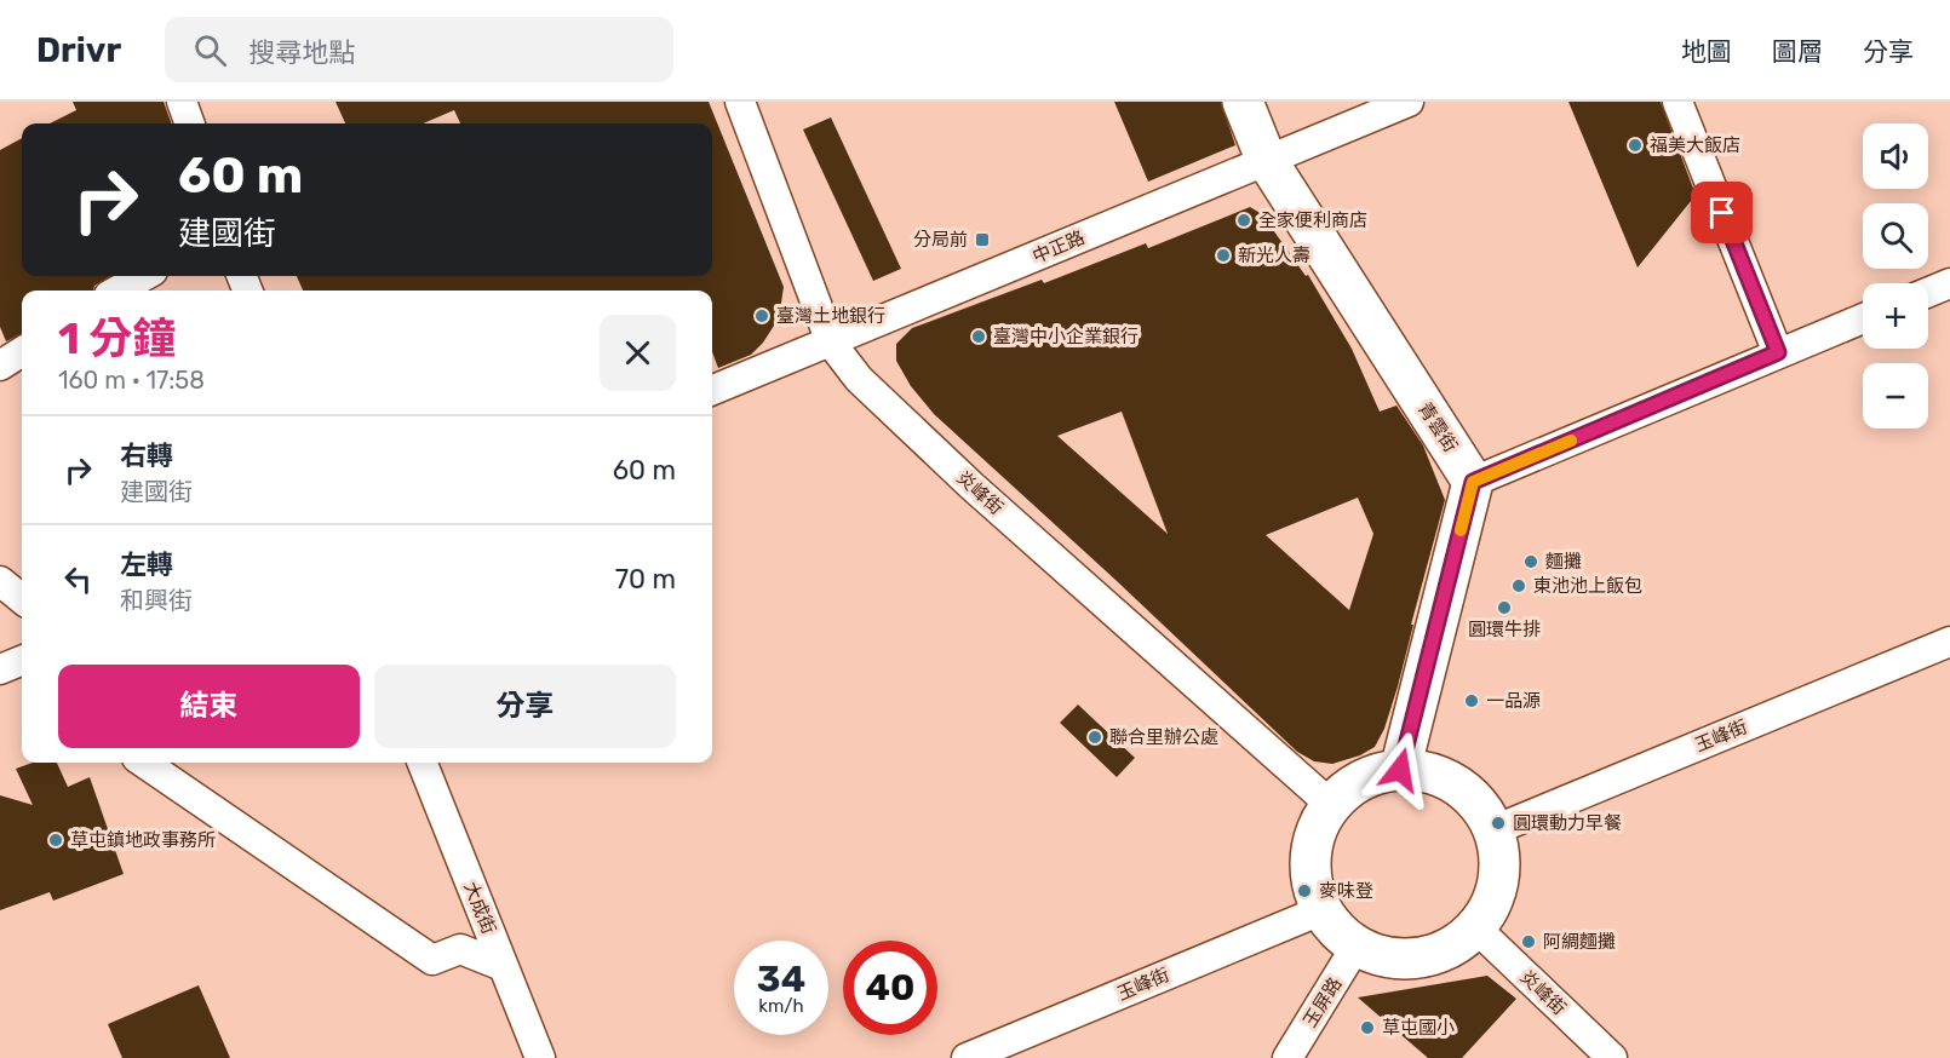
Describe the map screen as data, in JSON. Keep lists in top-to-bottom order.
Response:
{
  "streets": {
    "street": [
      "中正路",
      "青雲街",
      "炎峰街",
      "玉峰街",
      "大成街",
      "玉屏路"
    ]
  },
  "crossings": [
    ["中正路", "青雲街"],
    ["中正路", "炎峰街"],
    ["炎峰街", "玉峰街"],
    ["炎峰街", "玉屏路"],
    ["玉峰街", "玉屏路"]
  ],
  "places": {
    "other": [
      "福美大飯店",
      "全家便利商店",
      "新光人壽",
      "臺灣土地銀行",
      "臺灣中小企業銀行",
      "麵攤",
      "東池池上飯包",
      "圓環牛排",
      "一品源",
      "聯合里辦公處",
      "圓環動力早餐",
      "草屯鎮地政事務所",
      "麥味登",
      "阿綢麵攤",
      "草屯國小"
    ],
    "transit": ["分局前"]
  },
  "page": {
    "header": "Drivr",
    "search": "搜尋地點",
    "nav": ["地圖", "圖層", "分享"],
    "map_buttons": ["+", "−"],
    "turn": ["60 m", "建國街"],
    "heading": ["1 分鐘", "160 m · 17:58"],
    "list": [
      {
        "name": "右轉",
        "note": "建國街",
        "value": "60 m"
      },
      {
        "name": "左轉",
        "note": "和興街",
        "value": "70 m"
      }
    ],
    "buttons": ["結束", "分享"],
    "speed": "34 km/h",
    "limit": "40"
  }
}
